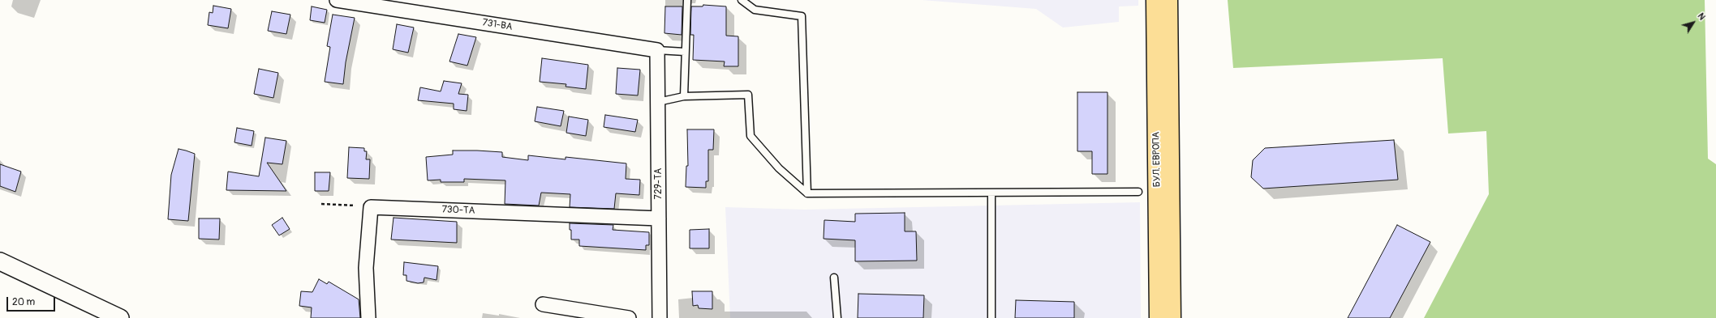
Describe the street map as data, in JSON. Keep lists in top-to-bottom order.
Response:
{
  "streets": {
    "main road": ["БУЛ. ЕВРОПА"],
    "street": ["731-ВА", "729-ТА", "730-ТА"]
  },
  "crossings": [
    ["731-ВА", "729-ТА"],
    ["729-ТА", "730-ТА"]
  ],
  "scale_bar": "20 m",
  "north": "top right"
}
